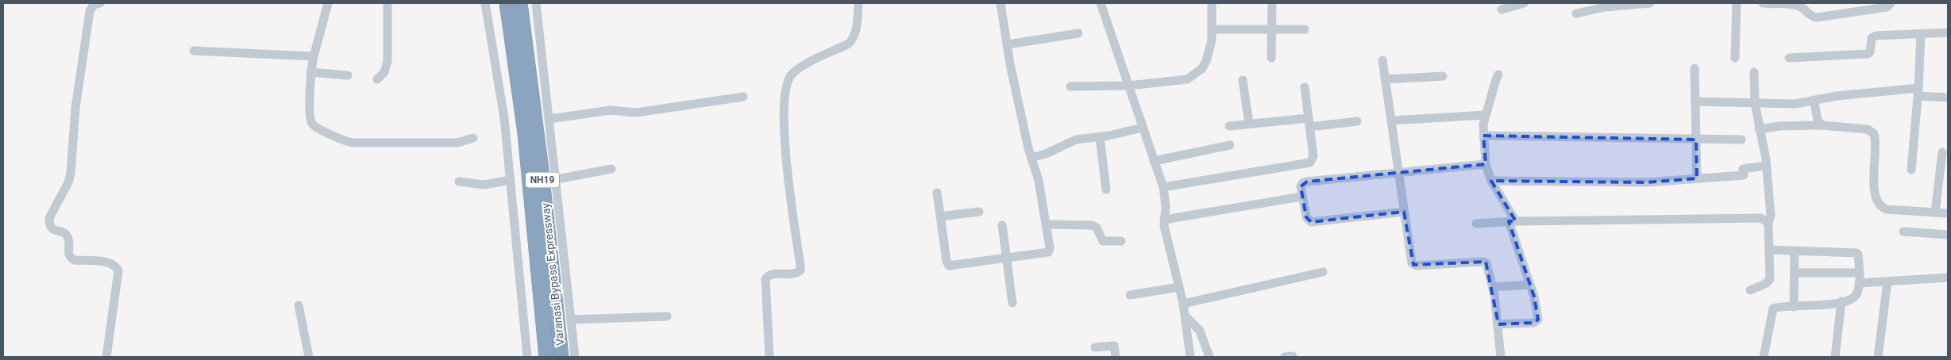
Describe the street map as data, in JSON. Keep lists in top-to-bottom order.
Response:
{
  "streets": {
    "highway": ["NH19", "Varanasi Bypass Expressway"]
  }
}
